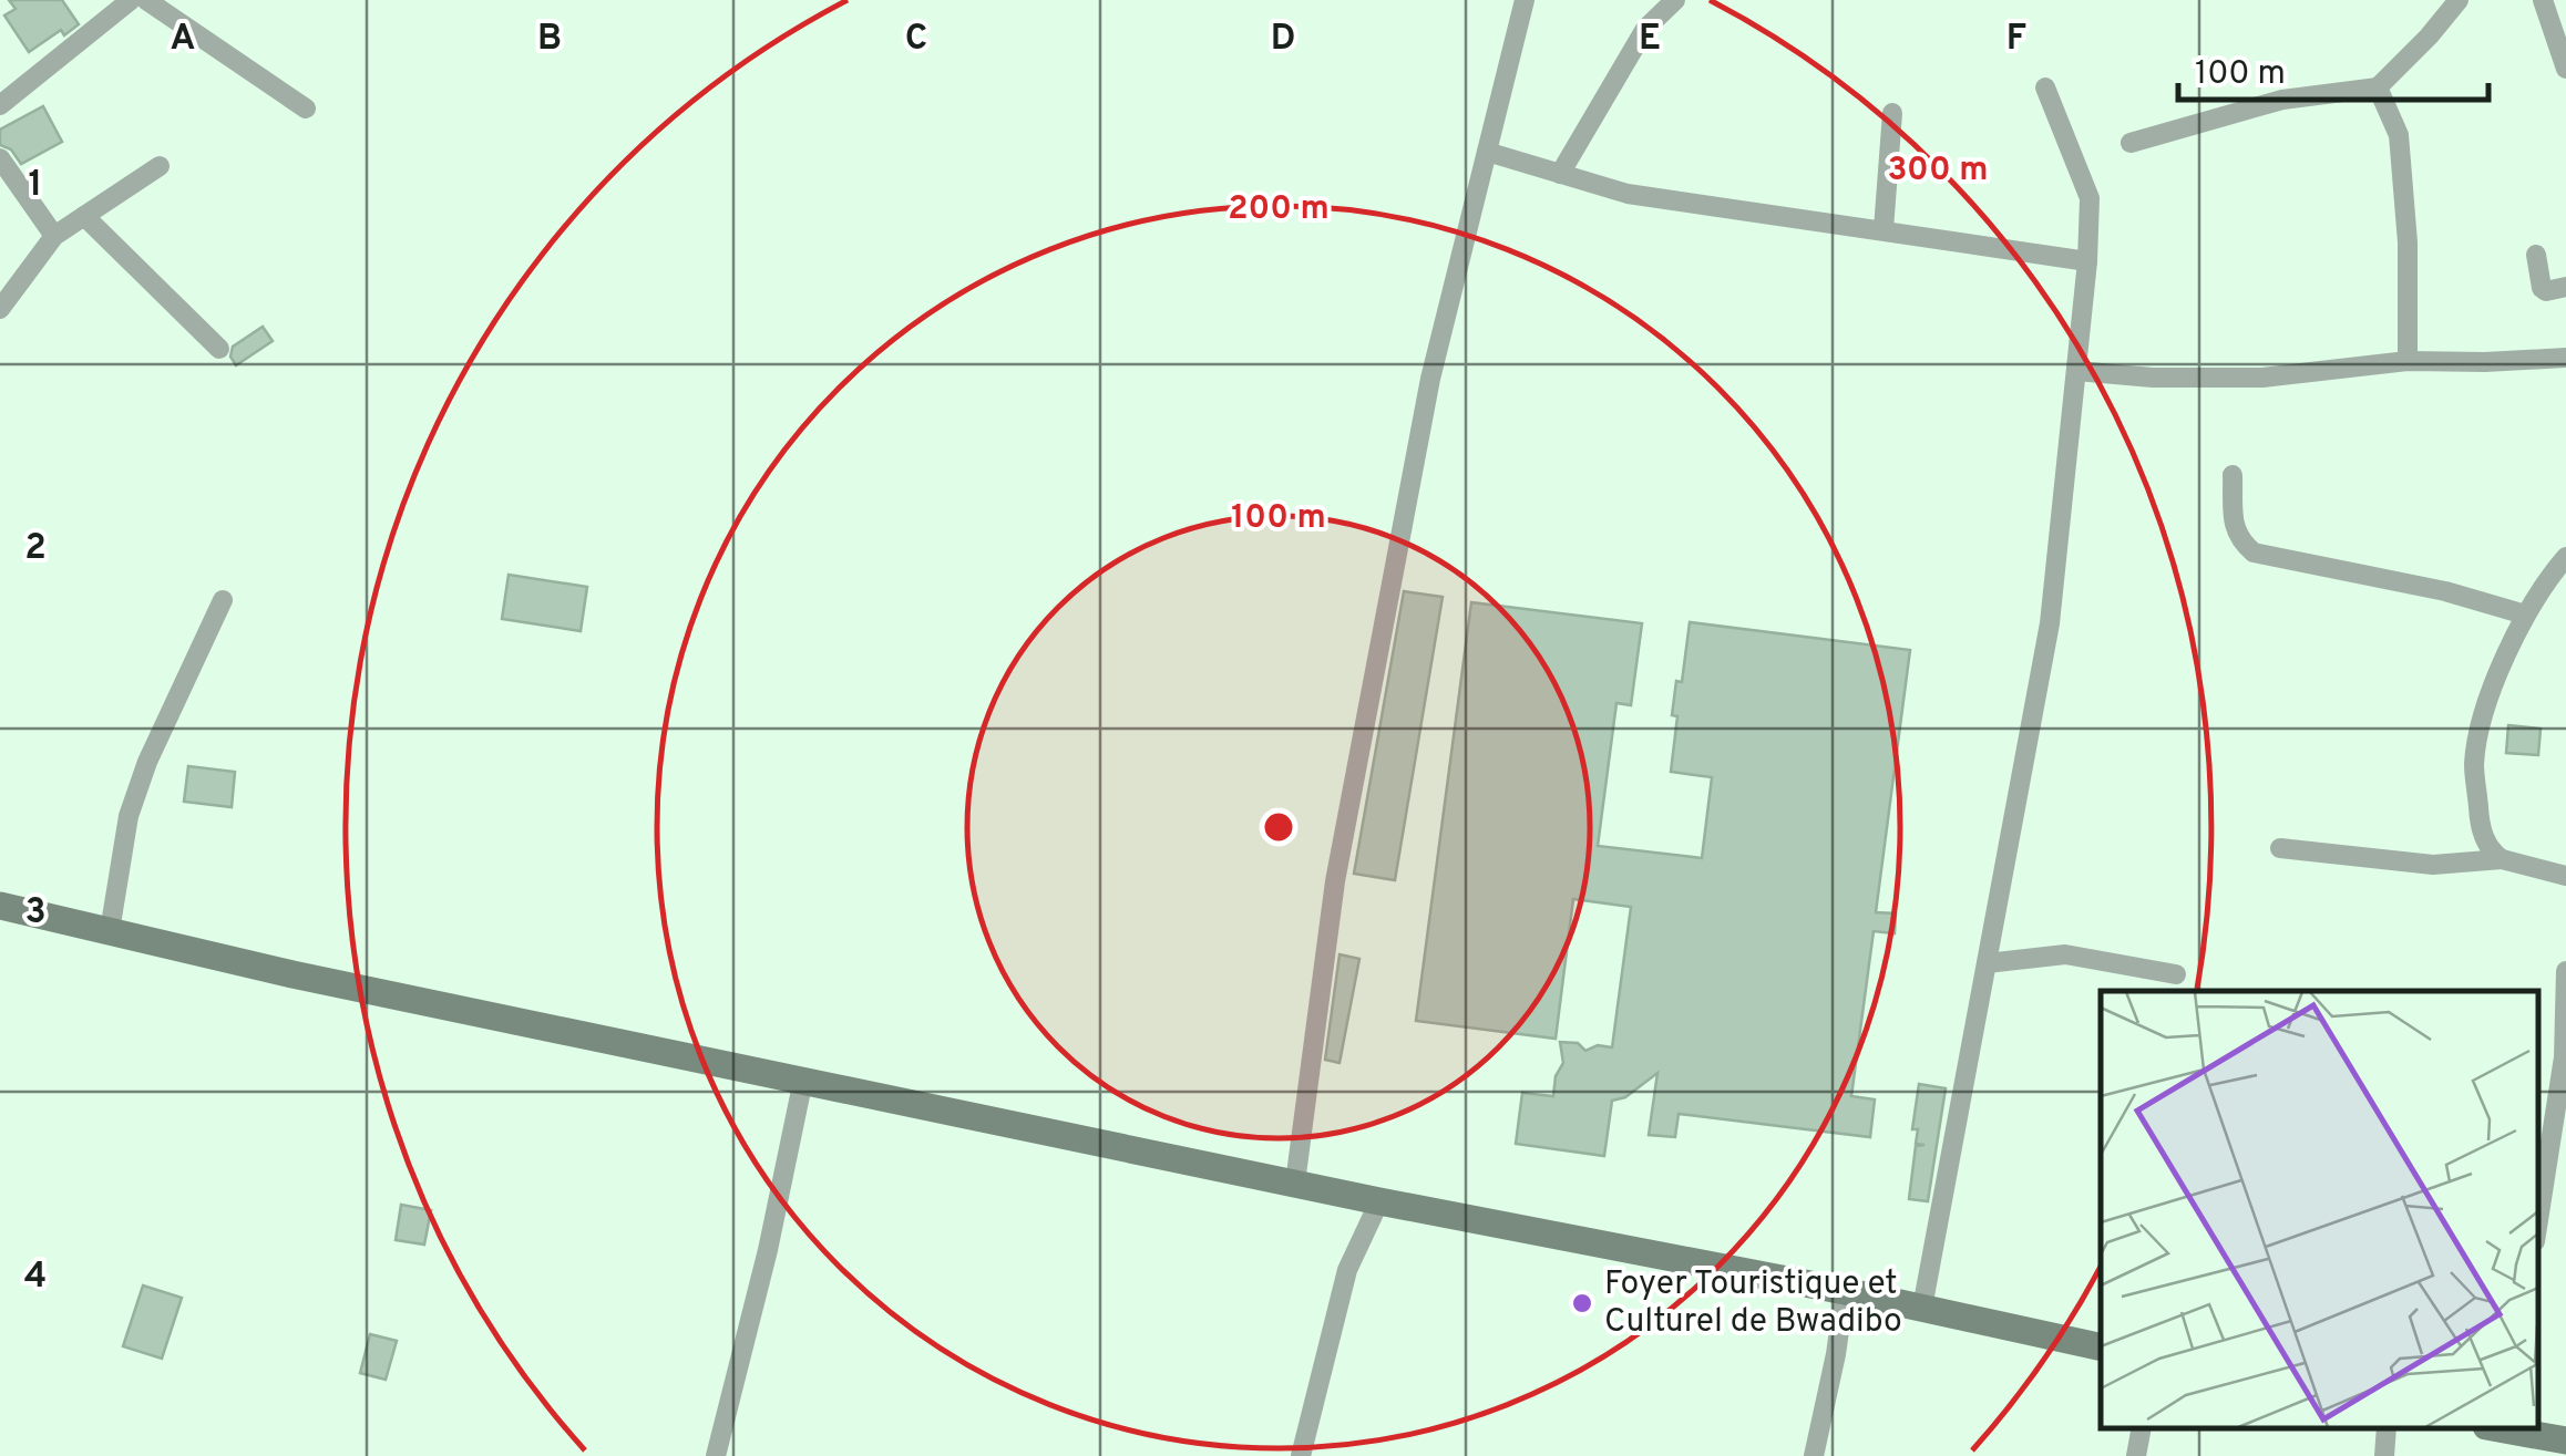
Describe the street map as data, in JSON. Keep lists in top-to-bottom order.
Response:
{
  "places": ["Foyer Touristique et Culturel de Bwadibo"],
  "scale_bar": "100 m",
  "grid": {
    "columns": [
      "A",
      "B",
      "C",
      "D",
      "E",
      "F"
    ],
    "rows": [
      "1",
      "2",
      "3",
      "4"
    ]
  },
  "rings": ["300 m", "200 m", "100 m"]
}
